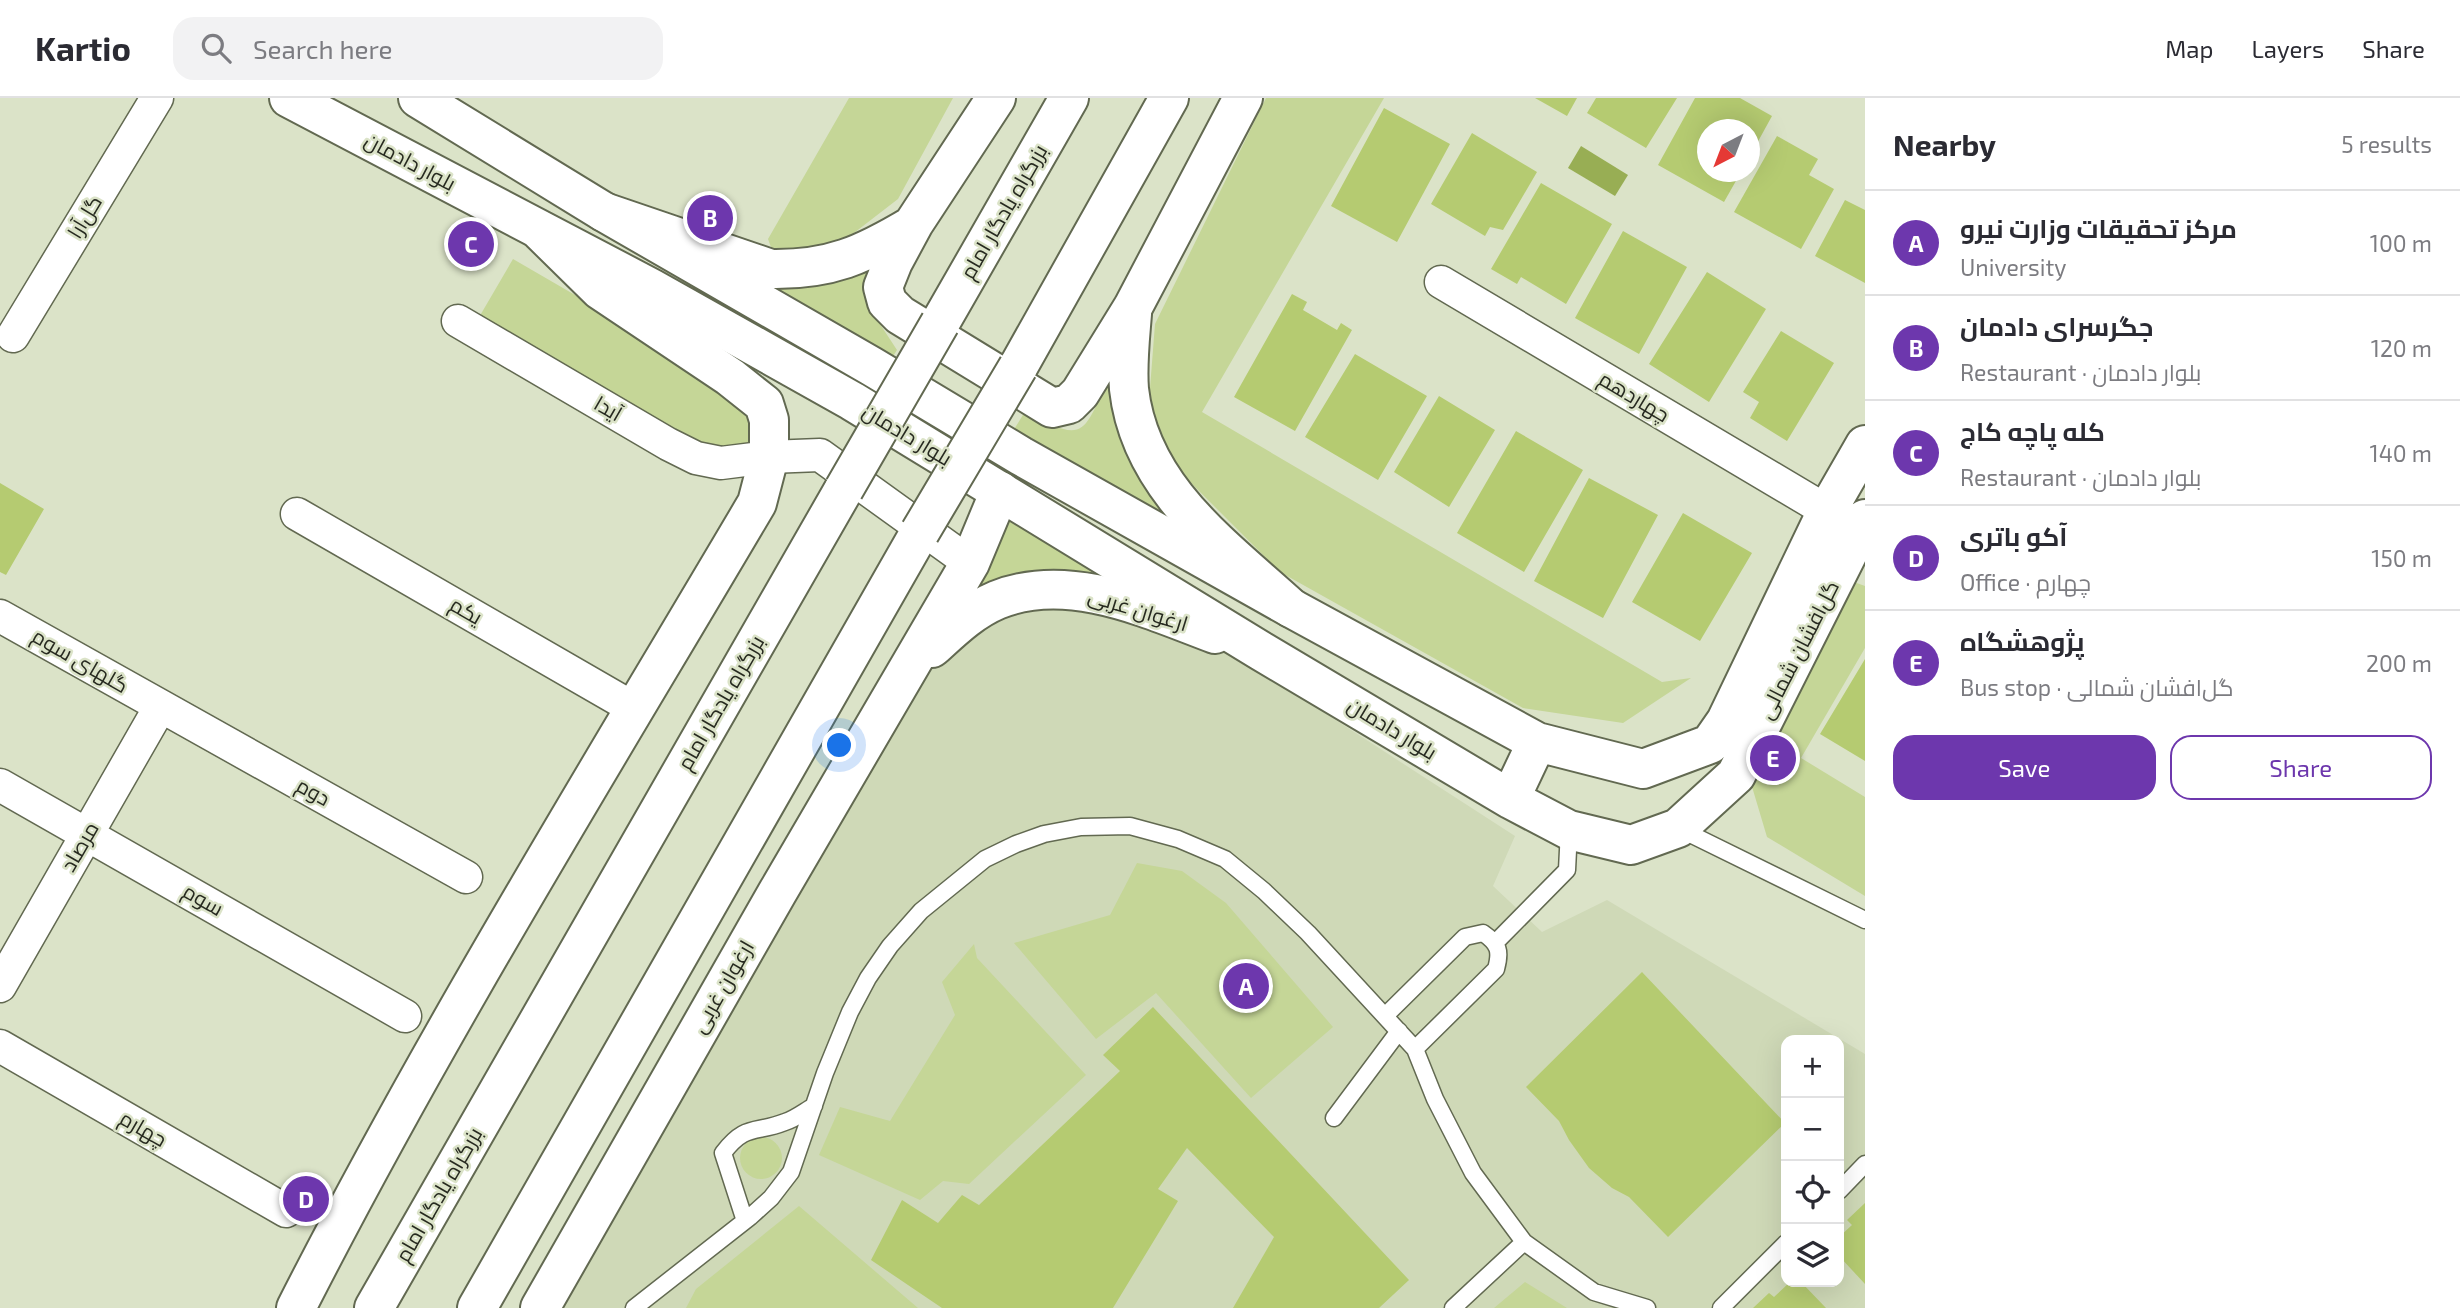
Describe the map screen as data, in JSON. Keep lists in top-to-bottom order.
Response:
{
  "streets": {
    "main road": [
      "بلوار دادمان",
      "بزرگراه یادگار امام",
      "ارغوان غربی",
      "گل‌افشان شمالی"
    ],
    "street": [
      "گل‌آرا",
      "چهاردهم",
      "آیدا",
      "یکم",
      "گلهای سوم",
      "دوم",
      "مرصاد",
      "سوم",
      "چهارم"
    ]
  },
  "crossings": [
    ["بلوار دادمان", "ارغوان غربی"],
    ["بلوار دادمان", "گل‌افشان شمالی"],
    ["چهاردهم", "گل‌افشان شمالی"],
    ["آیدا", "ارغوان غربی"],
    ["گلهای سوم", "دوم"],
    ["گلهای سوم", "مرصاد"],
    ["دوم", "مرصاد"],
    ["مرصاد", "سوم"]
  ],
  "north": "bottom left",
  "page": {
    "header": "Kartio",
    "search": "Search here",
    "nav": ["Map", "Layers", "Share"],
    "heading": ["Nearby", "5 results"],
    "list": [
      {
        "mark": "A",
        "name": "مرکز تحقیقات وزارت نیرو",
        "note": "University",
        "value": "100 m"
      },
      {
        "mark": "B",
        "name": "جگرسرای دادمان",
        "note": "Restaurant · بلوار دادمان",
        "value": "120 m"
      },
      {
        "mark": "C",
        "name": "کله پاچه کاج",
        "note": "Restaurant · بلوار دادمان",
        "value": "140 m"
      },
      {
        "mark": "D",
        "name": "آکو باتری",
        "note": "Office · چهارم",
        "value": "150 m"
      },
      {
        "mark": "E",
        "name": "پژوهشگاه",
        "note": "Bus stop · گل‌افشان شمالی",
        "value": "200 m"
      }
    ],
    "pins": [
      "B",
      "C",
      "E",
      "A",
      "D"
    ],
    "buttons": ["Save", "Share"],
    "map_buttons": ["+", "−"]
  }
}
